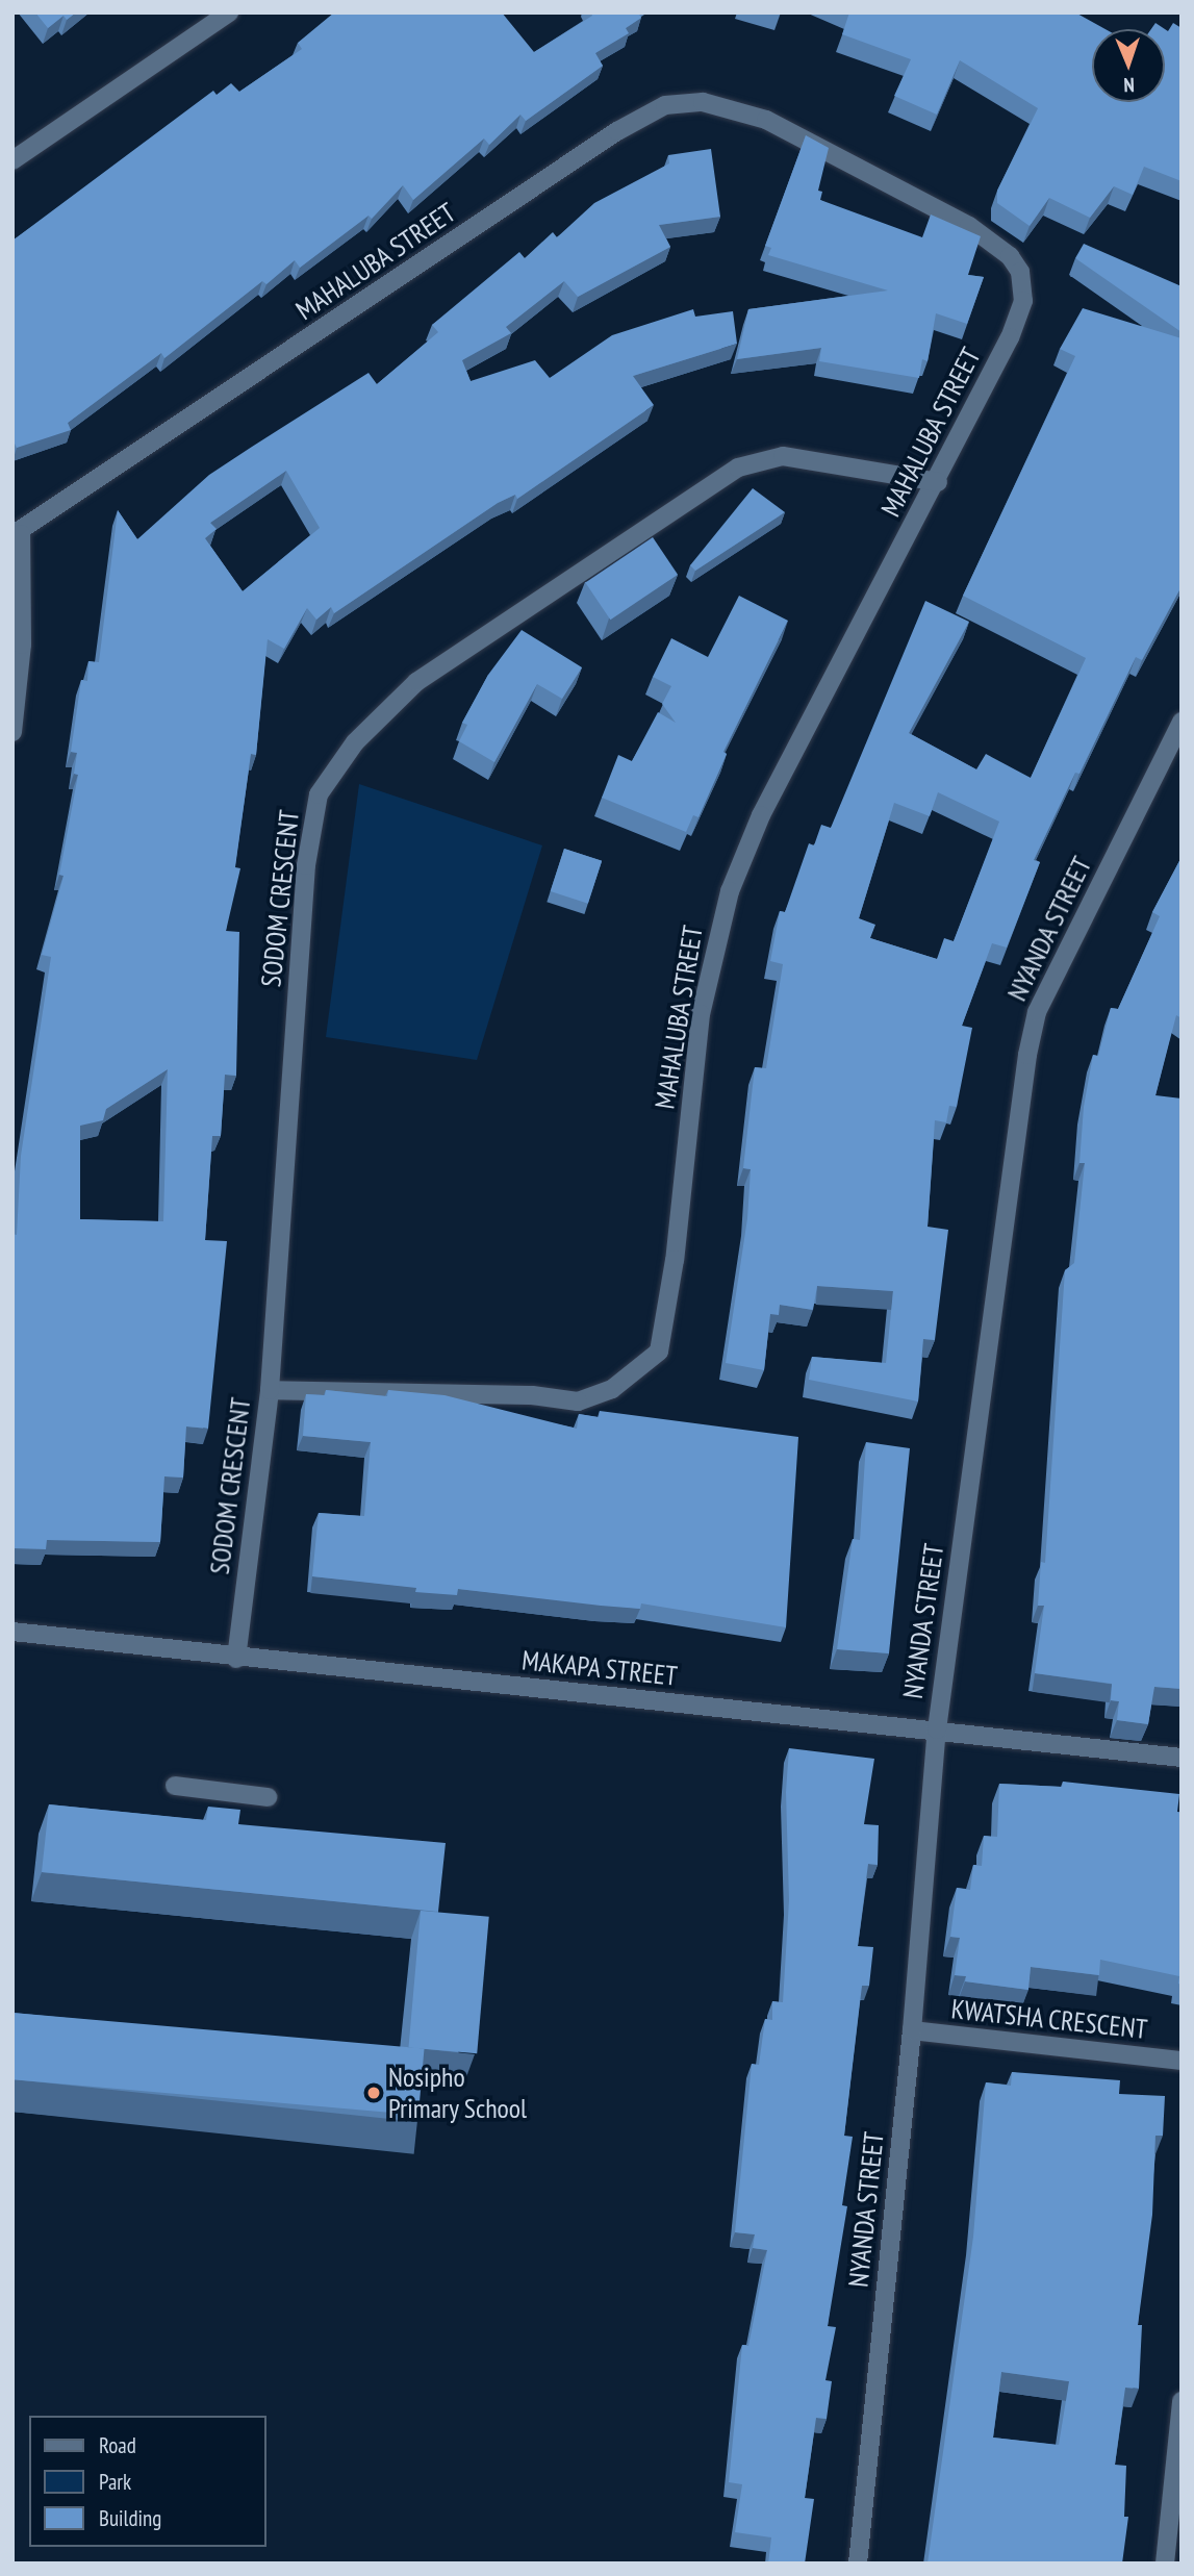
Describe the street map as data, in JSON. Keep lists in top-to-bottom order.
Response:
{
  "streets": {
    "street": [
      "MAHALUBA STREET",
      "SODOM CRESCENT",
      "NYANDA STREET",
      "MAKAPA STREET",
      "KWATSHA CRESCENT"
    ]
  },
  "crossings": [
    ["MAHALUBA STREET", "SODOM CRESCENT"],
    ["SODOM CRESCENT", "MAKAPA STREET"],
    ["NYANDA STREET", "MAKAPA STREET"],
    ["NYANDA STREET", "KWATSHA CRESCENT"]
  ],
  "places": ["Nosipho Primary School"],
  "legend": ["Road", "Park", "Building"],
  "north": "bottom"
}
